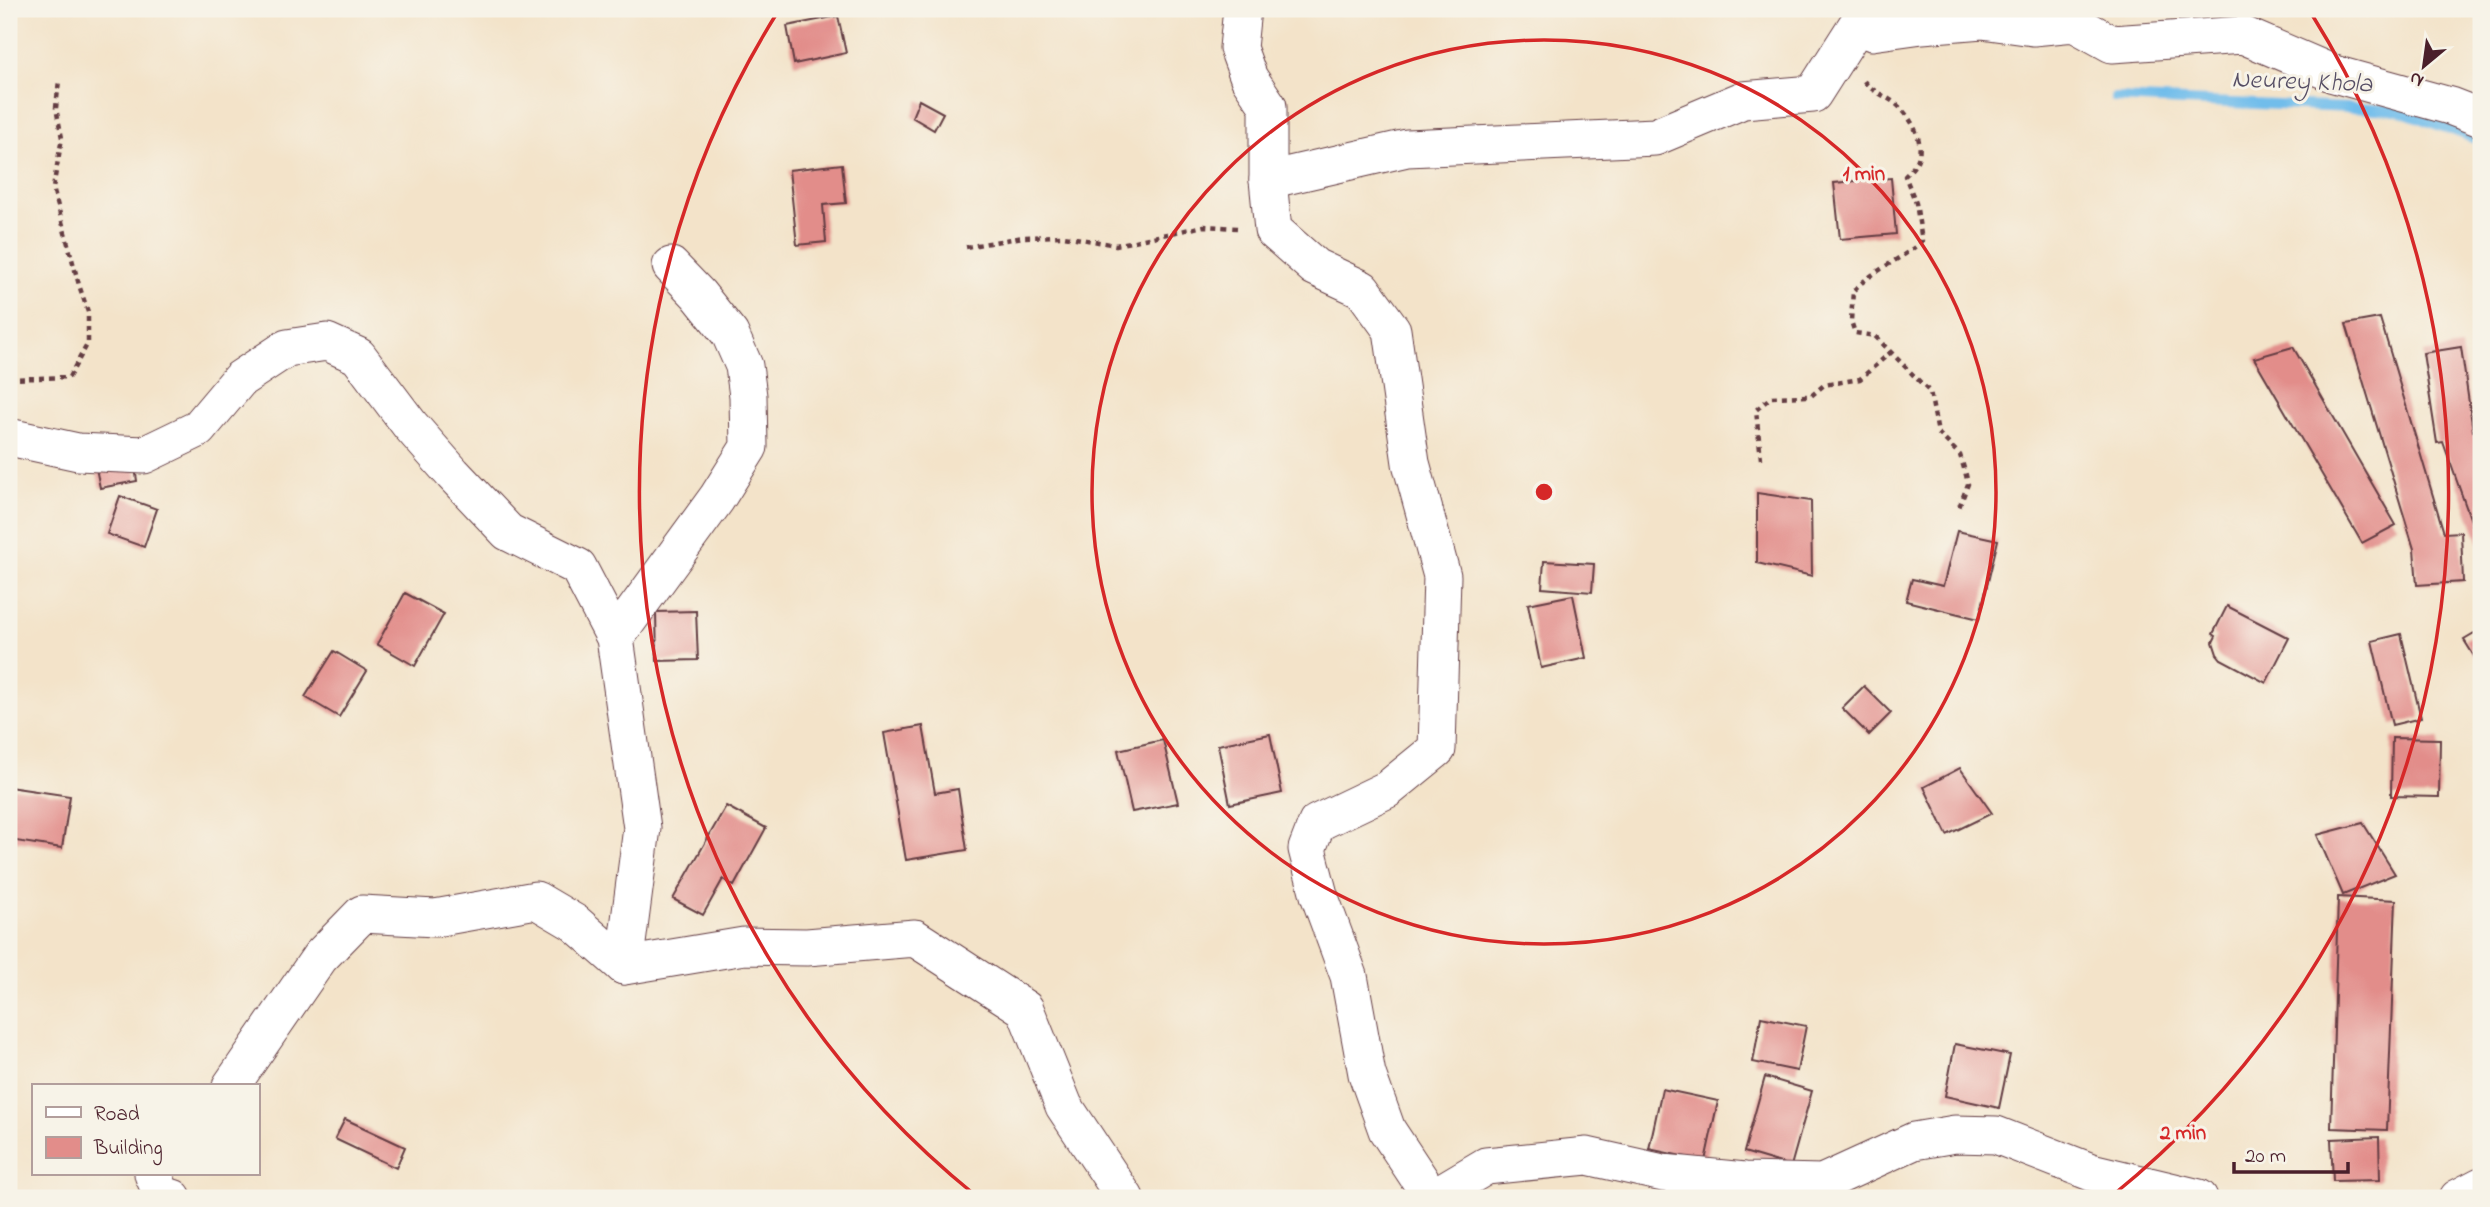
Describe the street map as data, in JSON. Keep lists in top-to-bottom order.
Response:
{
  "water": ["Neurey Khola"],
  "legend": ["Road", "Building"],
  "scale_bar": "20 m",
  "north": "bottom left",
  "rings": ["1 min", "2 min"]
}
